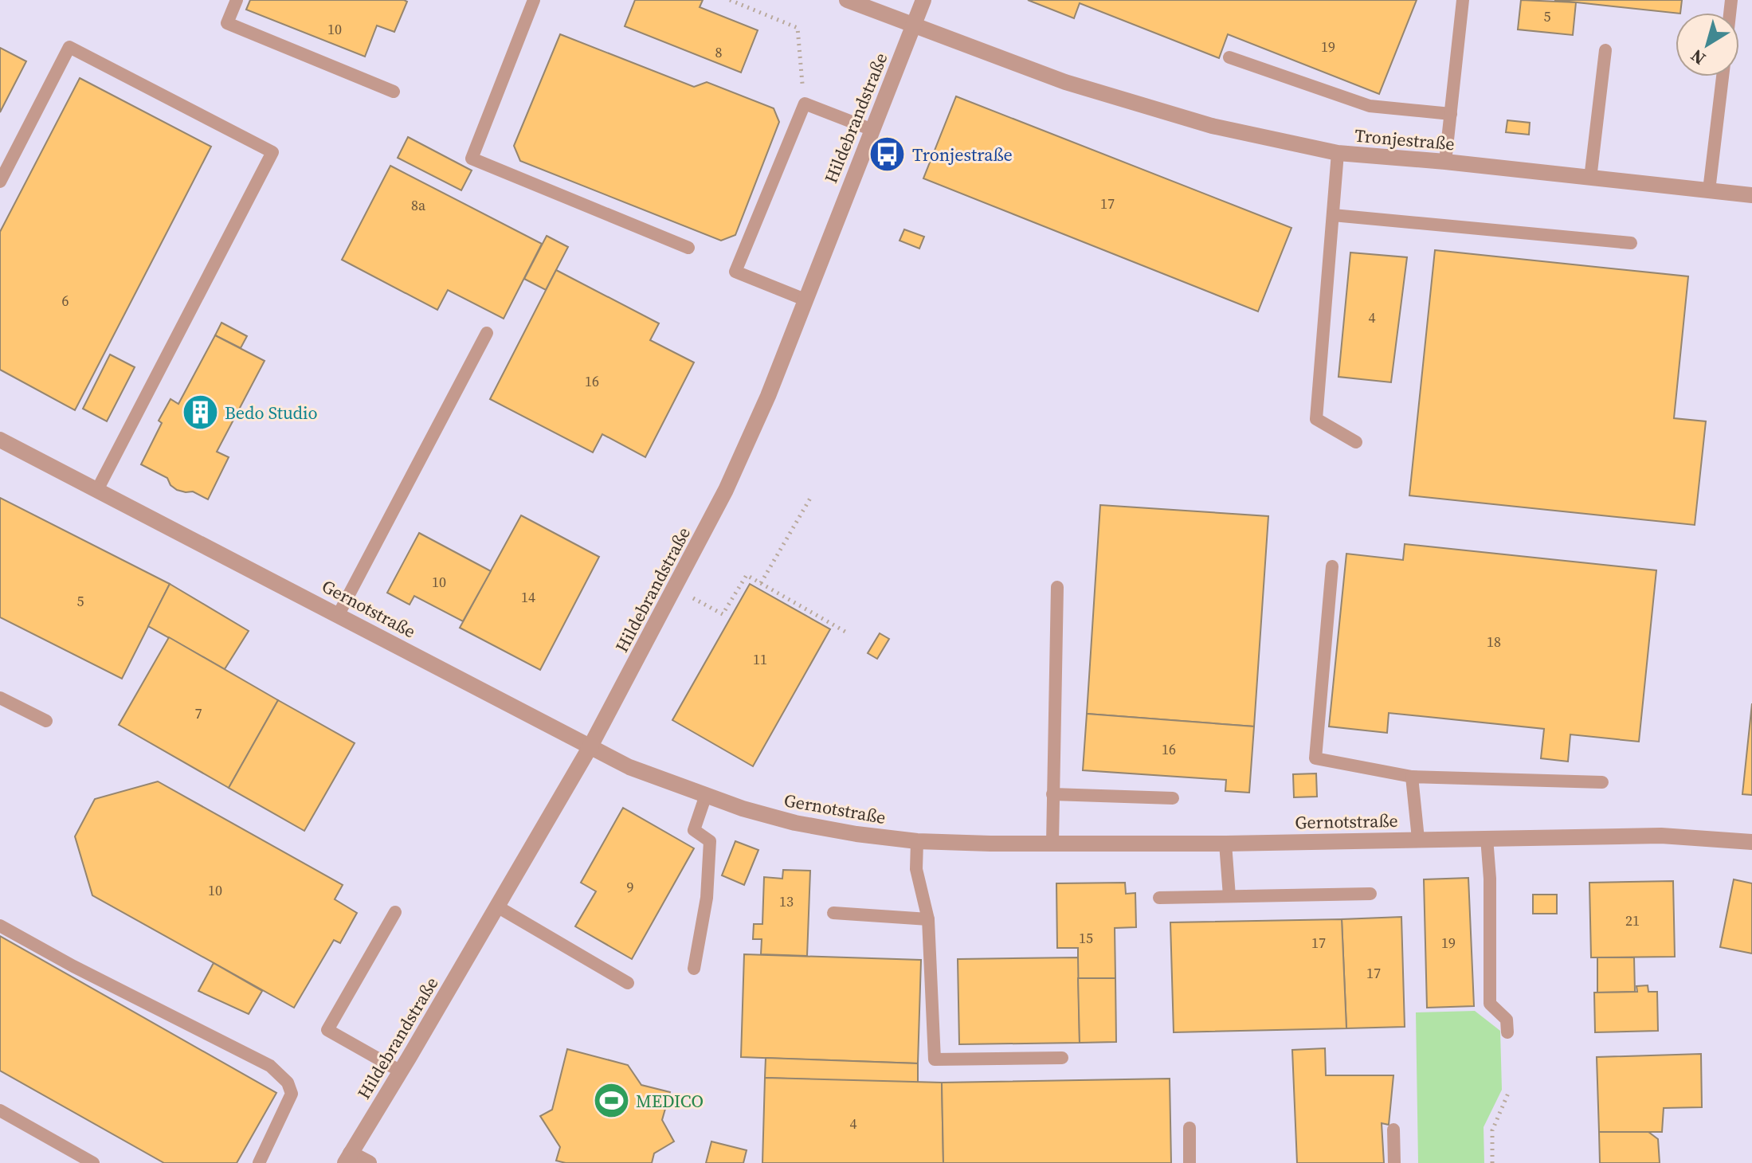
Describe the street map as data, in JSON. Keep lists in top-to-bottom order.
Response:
{
  "streets": {
    "street": ["Hildebrandstraße", "Tronjestraße", "Gernotstraße"]
  },
  "crossings": [
    ["Hildebrandstraße", "Tronjestraße"],
    ["Hildebrandstraße", "Gernotstraße"]
  ],
  "places": {
    "bus stop": ["Tronjestraße"],
    "building": ["Bedo Studio"],
    "sports": ["MEDICO"]
  },
  "house_numbers": [
    "5",
    "10",
    "19",
    "8",
    "17",
    "8a",
    "6",
    "4",
    "16",
    "10",
    "14",
    "5",
    "18",
    "11",
    "7",
    "16",
    "9",
    "10",
    "13",
    "21",
    "15",
    "17",
    "19",
    "17",
    "4"
  ],
  "north": "bottom left"
}
